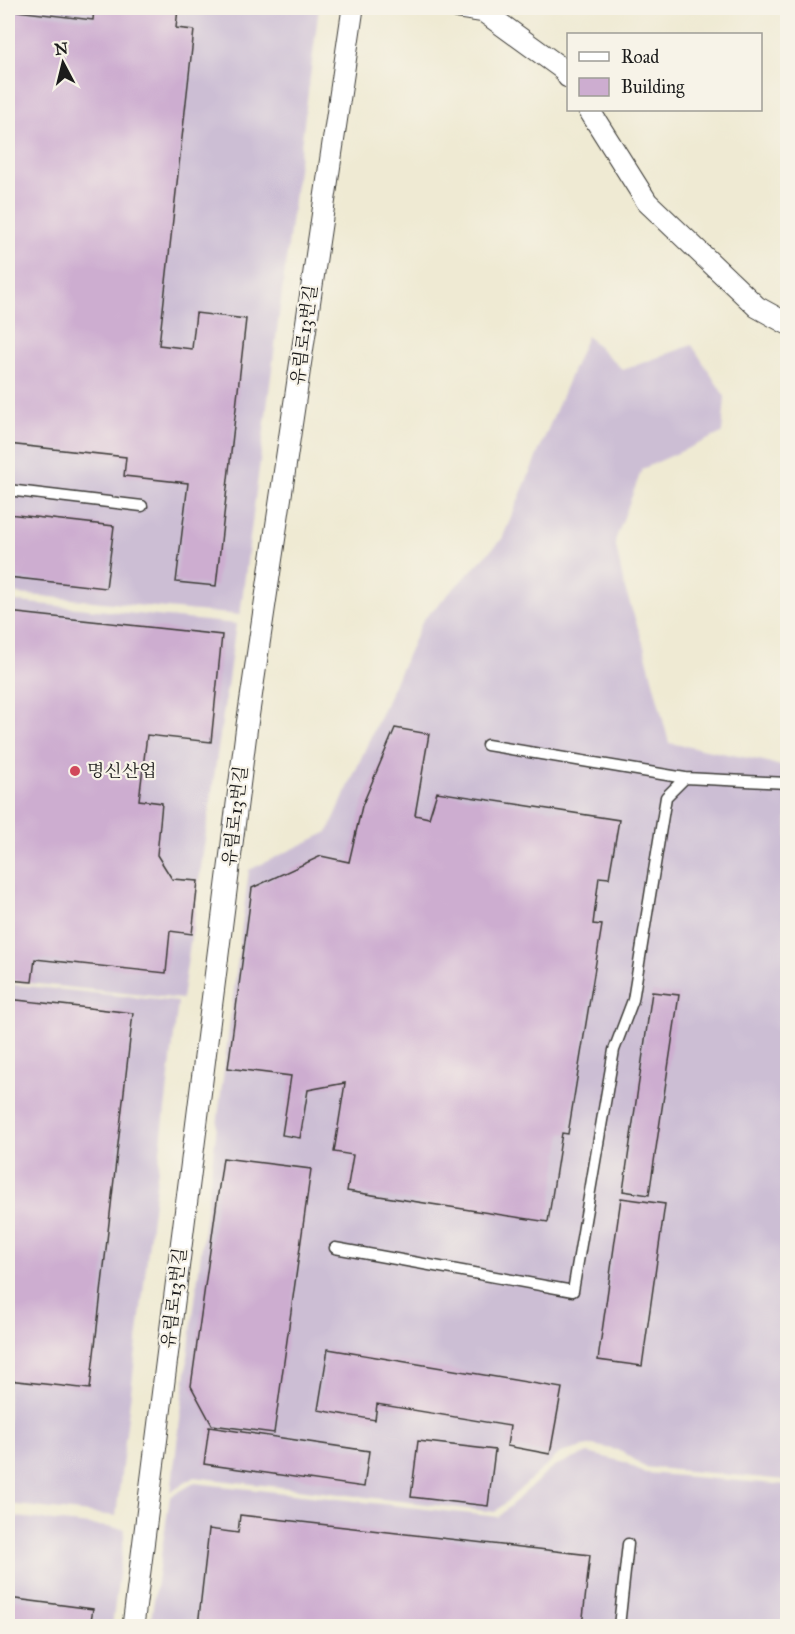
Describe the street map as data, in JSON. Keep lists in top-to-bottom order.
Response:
{
  "streets": {
    "street": ["유림로13번길"]
  },
  "places": ["명신산업"],
  "legend": ["Road", "Building"],
  "north": "top"
}
